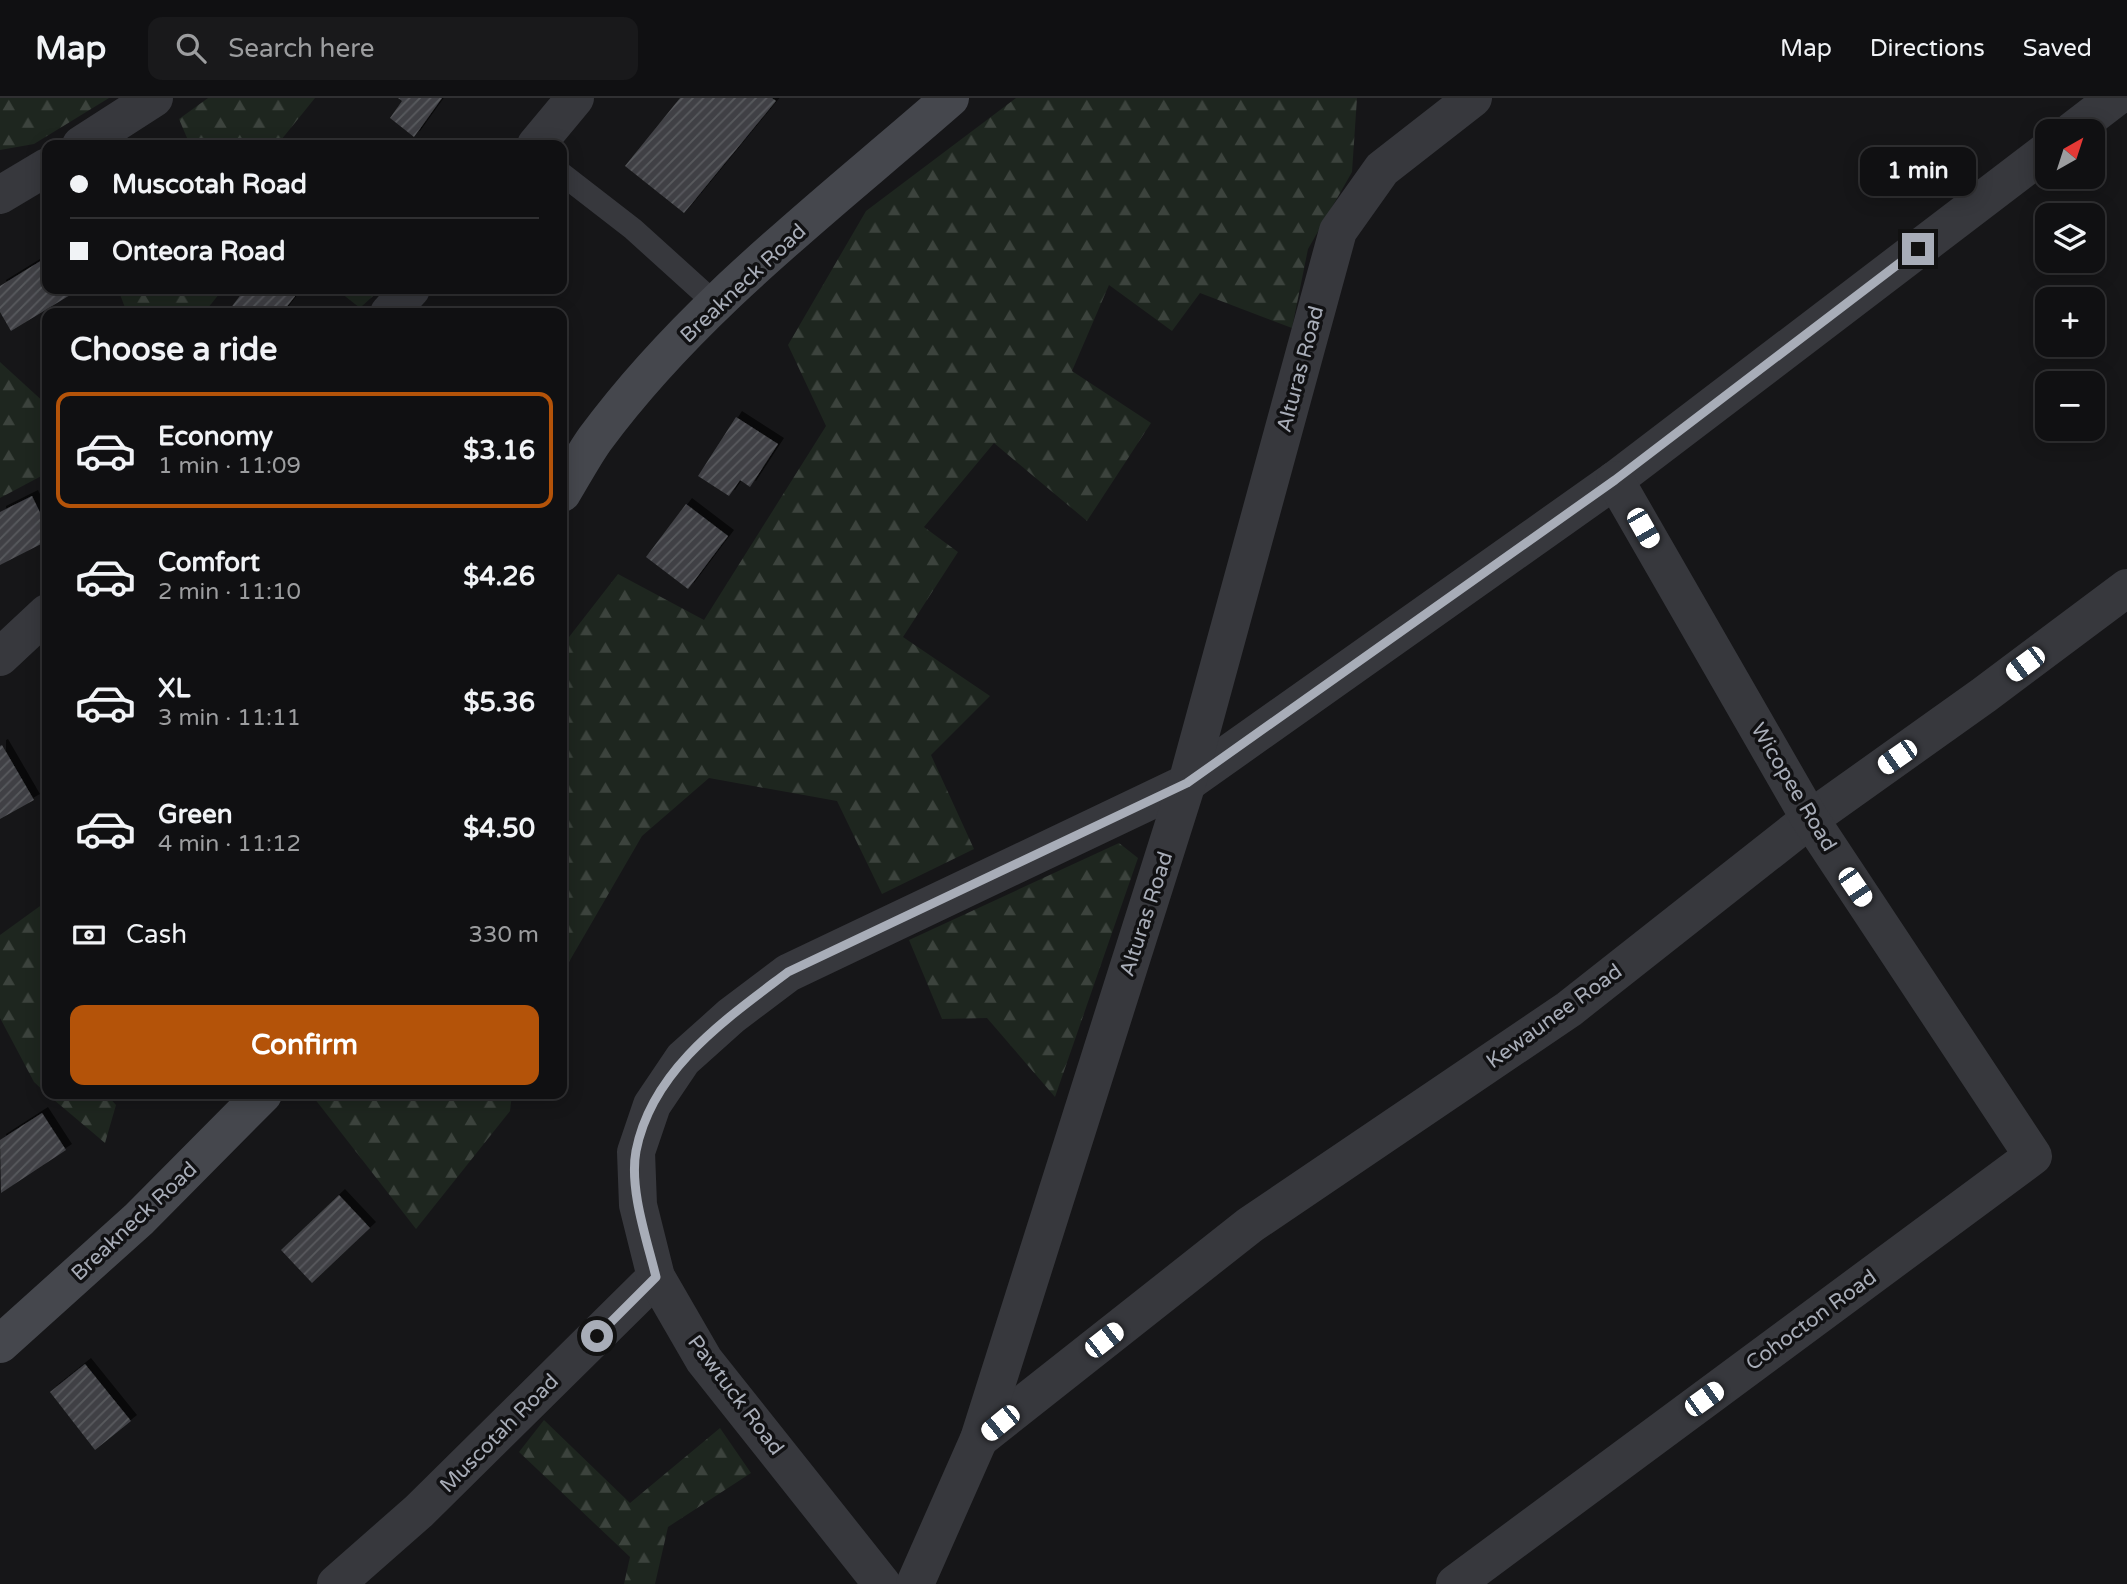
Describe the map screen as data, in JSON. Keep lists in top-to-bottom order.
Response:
{
  "streets": {
    "street": [
      "Breakneck Road",
      "Alturas Road",
      "Wicopee Road",
      "Kewaunee Road",
      "Cohocton Road",
      "Pawtuck Road",
      "Muscotah Road"
    ]
  },
  "crossings": [
    ["Alturas Road", "Kewaunee Road"],
    ["Alturas Road", "Pawtuck Road"],
    ["Wicopee Road", "Kewaunee Road"],
    ["Wicopee Road", "Cohocton Road"],
    ["Wicopee Road", "Pawtuck Road"],
    ["Pawtuck Road", "Muscotah Road"]
  ],
  "north": "top right",
  "page": {
    "header": "Map",
    "search": "Search here",
    "nav": ["Map", "Directions", "Saved"],
    "map_buttons": ["+", "−"],
    "banner": ["Muscotah Road", "Onteora Road"],
    "bubble": "1 min",
    "heading": "Choose a ride",
    "list": [
      {
        "name": "Economy",
        "note": "1 min · 11:09",
        "value": "$3.16"
      },
      {
        "name": "Comfort",
        "note": "2 min · 11:10",
        "value": "$4.26"
      },
      {
        "name": "XL",
        "note": "3 min · 11:11",
        "value": "$5.36"
      },
      {
        "name": "Green",
        "note": "4 min · 11:12",
        "value": "$4.50"
      }
    ],
    "pay": ["Cash", "330 m"],
    "buttons": "Confirm"
  }
}
